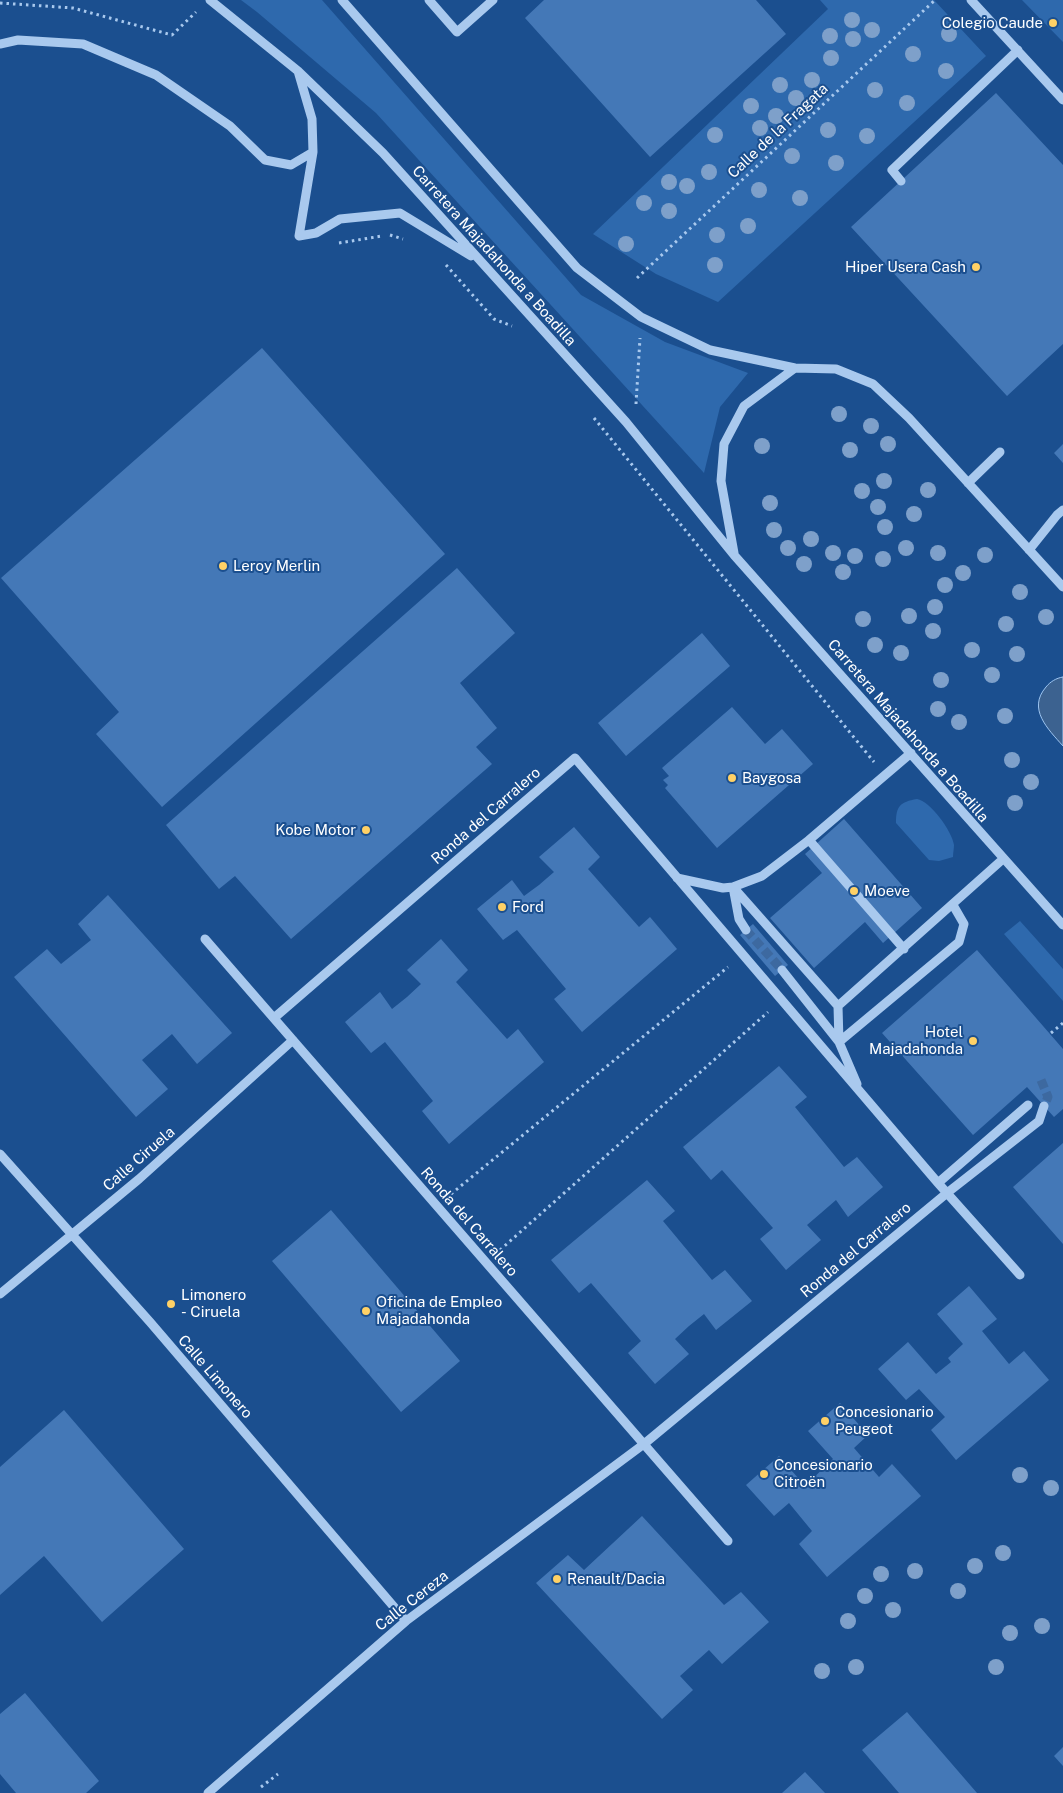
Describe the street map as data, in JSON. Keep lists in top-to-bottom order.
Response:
{
  "streets": {
    "street": [
      "Carretera Majadahonda a Boadilla",
      "Ronda del Carralero",
      "Calle Ciruela",
      "Calle Limonero",
      "Calle Cereza"
    ],
    "path": ["Calle de la Fragata"]
  },
  "crossings": [
    ["Ronda del Carralero", "Calle Ciruela"],
    ["Ronda del Carralero", "Calle Cereza"],
    ["Calle Ciruela", "Calle Limonero"],
    ["Calle Limonero", "Calle Cereza"]
  ],
  "places": [
    "Colegio Caude",
    "Hiper Usera Cash",
    "Leroy Merlin",
    "Baygosa",
    "Kobe Motor",
    "Moeve",
    "Ford",
    "Hotel Majadahonda",
    "Limonero - Ciruela",
    "Oficina de Empleo Majadahonda",
    "Concesionario Peugeot",
    "Concesionario Citroën",
    "Renault/Dacia"
  ]
}
